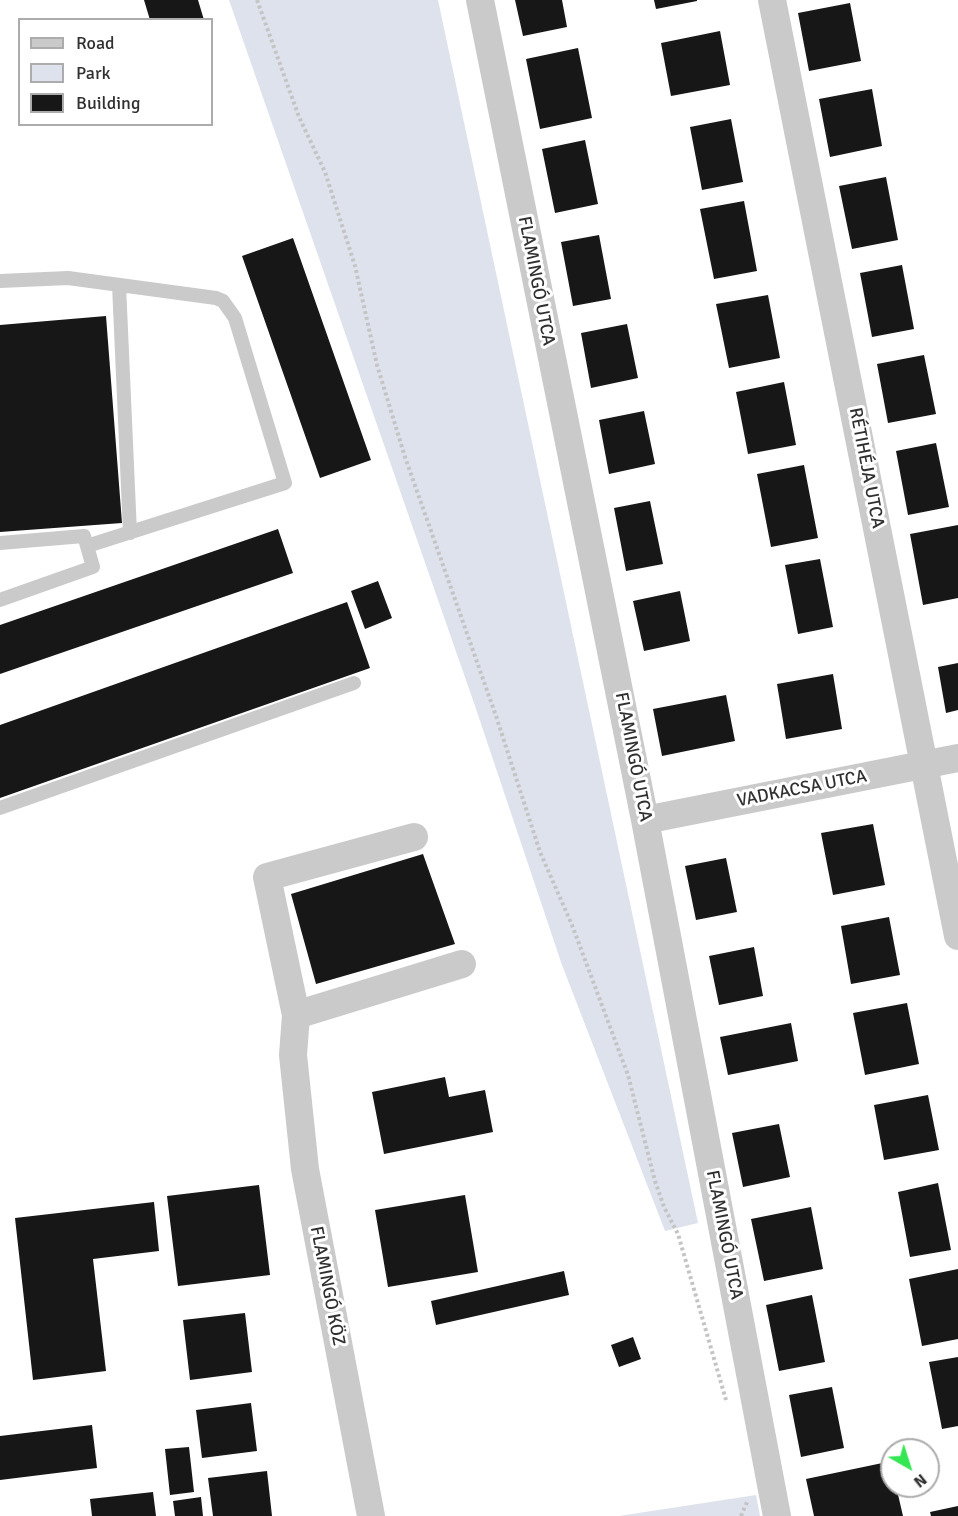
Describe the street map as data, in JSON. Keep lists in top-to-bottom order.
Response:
{
  "streets": {
    "street": [
      "FLAMINGÓ UTCA",
      "RÉTIHÉJA UTCA",
      "VADKACSA UTCA",
      "FLAMINGÓ KÖZ"
    ]
  },
  "crossings": [
    ["FLAMINGÓ UTCA", "VADKACSA UTCA"],
    ["RÉTIHÉJA UTCA", "VADKACSA UTCA"]
  ],
  "legend": ["Road", "Park", "Building"],
  "north": "bottom right"
}
